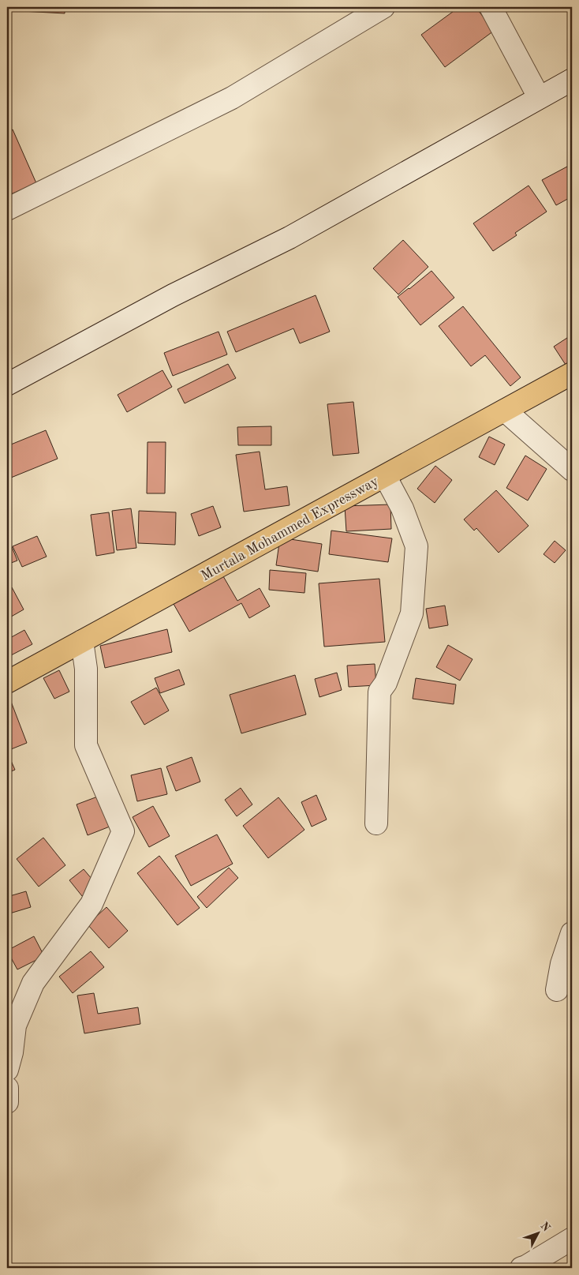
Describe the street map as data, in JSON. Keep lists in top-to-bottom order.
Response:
{
  "streets": {
    "main road": ["Murtala Mohammed Expressway"]
  },
  "north": "top right"
}
